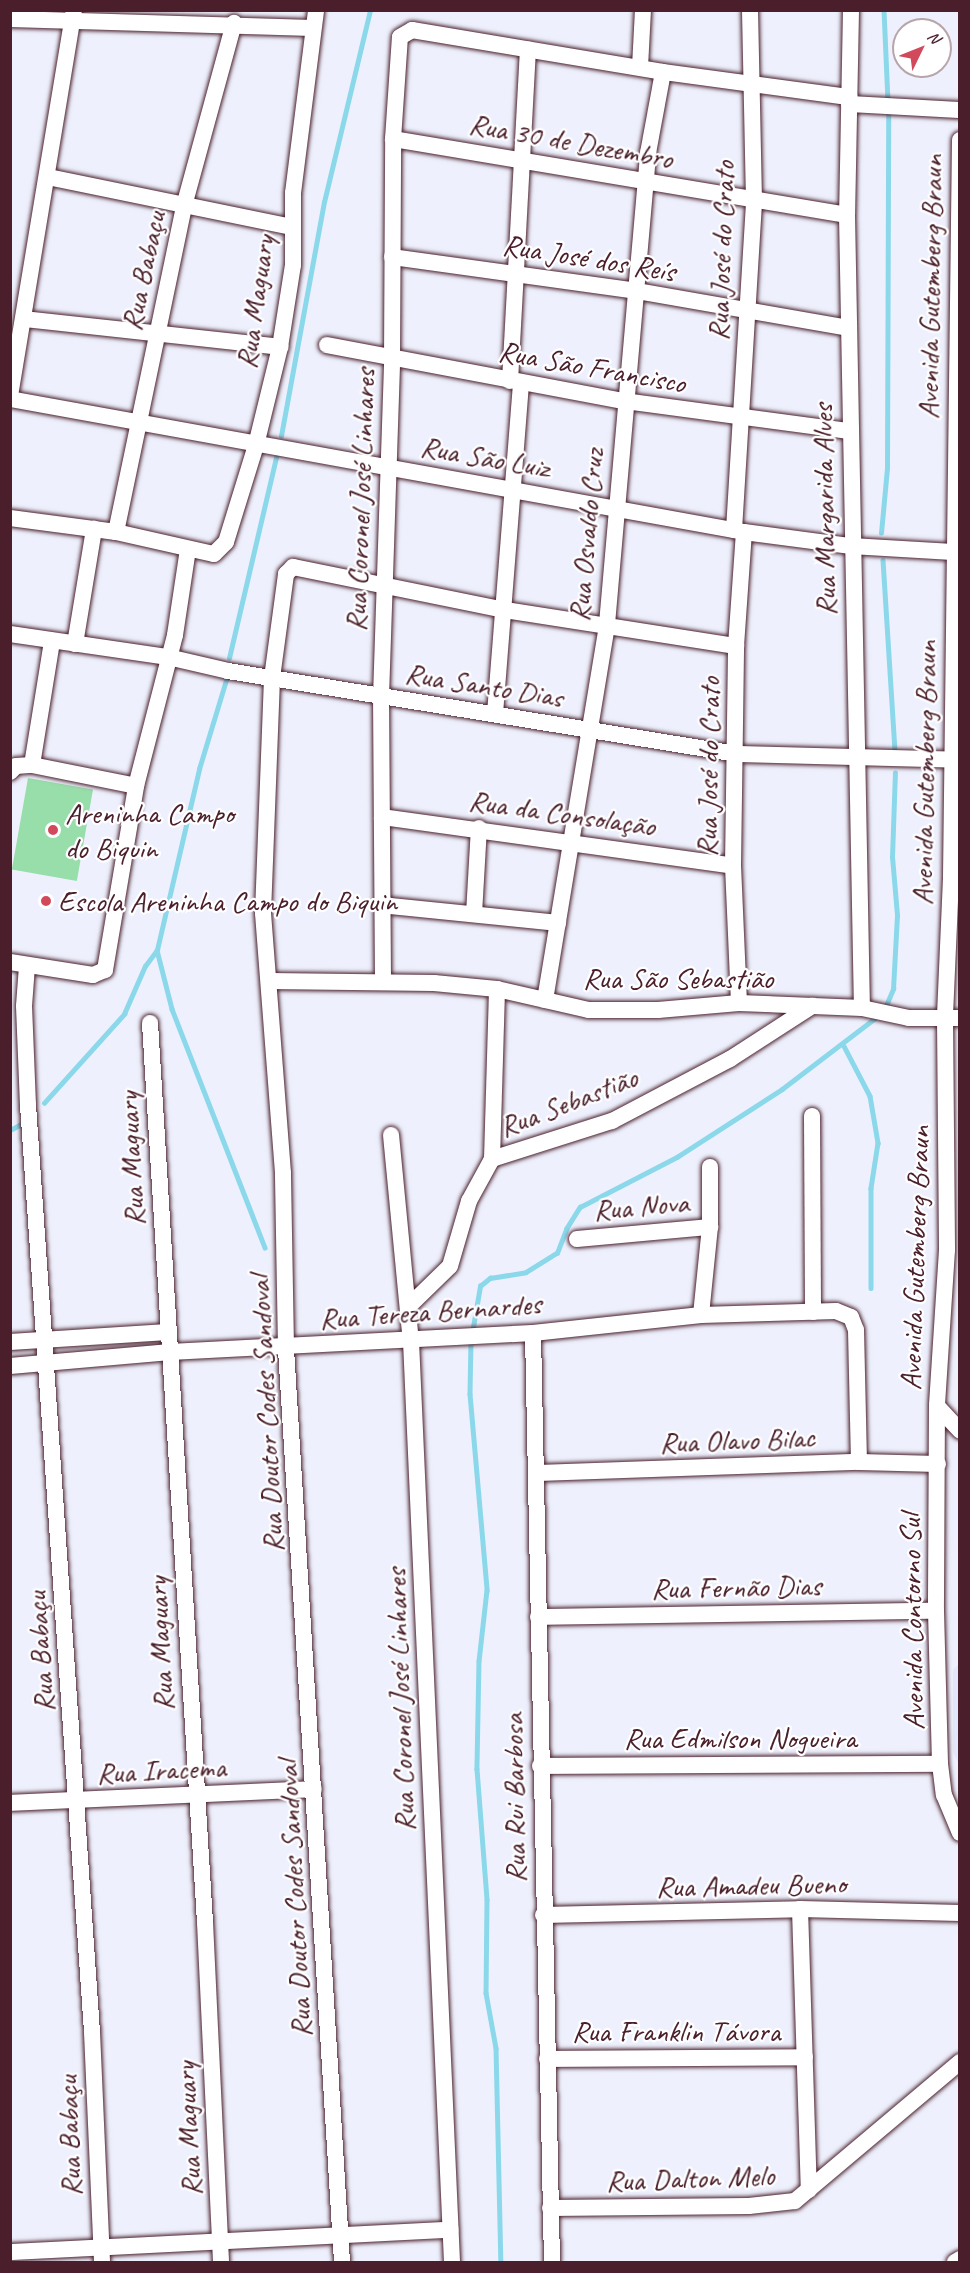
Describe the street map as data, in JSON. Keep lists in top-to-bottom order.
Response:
{
  "streets": {
    "street": [
      "Rua 30 de Dezembro",
      "Rua José do Crato",
      "Rua José dos Reís",
      "Rua Babaçu",
      "Avenida Gutemberg Braun",
      "Rua Maguary",
      "Rua São Francisco",
      "Rua São Luiz",
      "Rua Coronel José Linhares",
      "Rua Margarida Alves",
      "Rua Osvaldo Cruz",
      "Rua Santo Dias",
      "Rua da Consolação",
      "Rua São Sebastião",
      "Rua Sebastião",
      "Rua Nova",
      "Rua Tereza Bernardes",
      "Rua Doutor Codes Sandoval",
      "Rua Olavo Bilac",
      "Rua Fernão Dias",
      "Avenida Contorno Sul",
      "Rua Edmilson Nogueira",
      "Rua Iracema",
      "Rua Rui Barbosa",
      "Rua Amadeu Bueno",
      "Rua Franklin Távora",
      "Rua Dalton Melo"
    ]
  },
  "crossings": [
    ["Rua 30 de Dezembro", "Rua José do Crato"],
    ["Rua 30 de Dezembro", "Rua Coronel José Linhares"],
    ["Rua 30 de Dezembro", "Rua Margarida Alves"],
    ["Rua 30 de Dezembro", "Rua Osvaldo Cruz"],
    ["Rua José do Crato", "Rua José dos Reís"],
    ["Rua José do Crato", "Rua São Francisco"],
    ["Rua José do Crato", "Rua São Luiz"],
    ["Rua José do Crato", "Rua Santo Dias"],
    ["Rua José do Crato", "Rua da Consolação"],
    ["Rua José do Crato", "Rua São Sebastião"],
    ["Rua José dos Reís", "Rua Coronel José Linhares"],
    ["Rua José dos Reís", "Rua Margarida Alves"],
    ["Rua José dos Reís", "Rua Osvaldo Cruz"],
    ["Rua Babaçu", "Rua São Luiz"],
    ["Rua Babaçu", "Rua Tereza Bernardes"],
    ["Rua Babaçu", "Rua Iracema"],
    ["Avenida Gutemberg Braun", "Rua São Luiz"],
    ["Avenida Gutemberg Braun", "Rua Santo Dias"],
    ["Avenida Gutemberg Braun", "Rua São Sebastião"],
    ["Avenida Gutemberg Braun", "Avenida Contorno Sul"],
    ["Rua Maguary", "Rua São Luiz"],
    ["Rua Maguary", "Rua Tereza Bernardes"],
    ["Rua Maguary", "Rua Iracema"],
    ["Rua São Francisco", "Rua Coronel José Linhares"],
    ["Rua São Francisco", "Rua Margarida Alves"],
    ["Rua São Francisco", "Rua Osvaldo Cruz"],
    ["Rua São Luiz", "Rua Coronel José Linhares"],
    ["Rua São Luiz", "Rua Margarida Alves"],
    ["Rua São Luiz", "Rua Osvaldo Cruz"],
    ["Rua Coronel José Linhares", "Rua Santo Dias"],
    ["Rua Coronel José Linhares", "Rua da Consolação"],
    ["Rua Coronel José Linhares", "Rua São Sebastião"],
    ["Rua Coronel José Linhares", "Rua Sebastião"],
    ["Rua Coronel José Linhares", "Rua Tereza Bernardes"],
    ["Rua Coronel José Linhares", "Rua Doutor Codes Sandoval"],
    ["Rua Margarida Alves", "Rua Santo Dias"],
    ["Rua Margarida Alves", "Rua São Sebastião"],
    ["Rua Osvaldo Cruz", "Rua Santo Dias"],
    ["Rua Osvaldo Cruz", "Rua da Consolação"],
    ["Rua Osvaldo Cruz", "Rua São Sebastião"],
    ["Rua Santo Dias", "Rua Doutor Codes Sandoval"],
    ["Rua São Sebastião", "Rua Sebastião"],
    ["Rua São Sebastião", "Rua Doutor Codes Sandoval"],
    ["Rua Tereza Bernardes", "Rua Doutor Codes Sandoval"],
    ["Rua Tereza Bernardes", "Rua Olavo Bilac"],
    ["Rua Tereza Bernardes", "Rua Rui Barbosa"],
    ["Rua Doutor Codes Sandoval", "Rua Iracema"],
    ["Rua Olavo Bilac", "Avenida Contorno Sul"],
    ["Rua Olavo Bilac", "Rua Rui Barbosa"],
    ["Rua Fernão Dias", "Avenida Contorno Sul"],
    ["Rua Fernão Dias", "Rua Rui Barbosa"],
    ["Avenida Contorno Sul", "Rua Edmilson Nogueira"],
    ["Rua Edmilson Nogueira", "Rua Rui Barbosa"],
    ["Rua Rui Barbosa", "Rua Amadeu Bueno"],
    ["Rua Rui Barbosa", "Rua Franklin Távora"],
    ["Rua Rui Barbosa", "Rua Dalton Melo"]
  ],
  "places": ["Areninha Campo do Biquin", "Escola Areninha Campo do Biquin"],
  "north": "top right"
}
